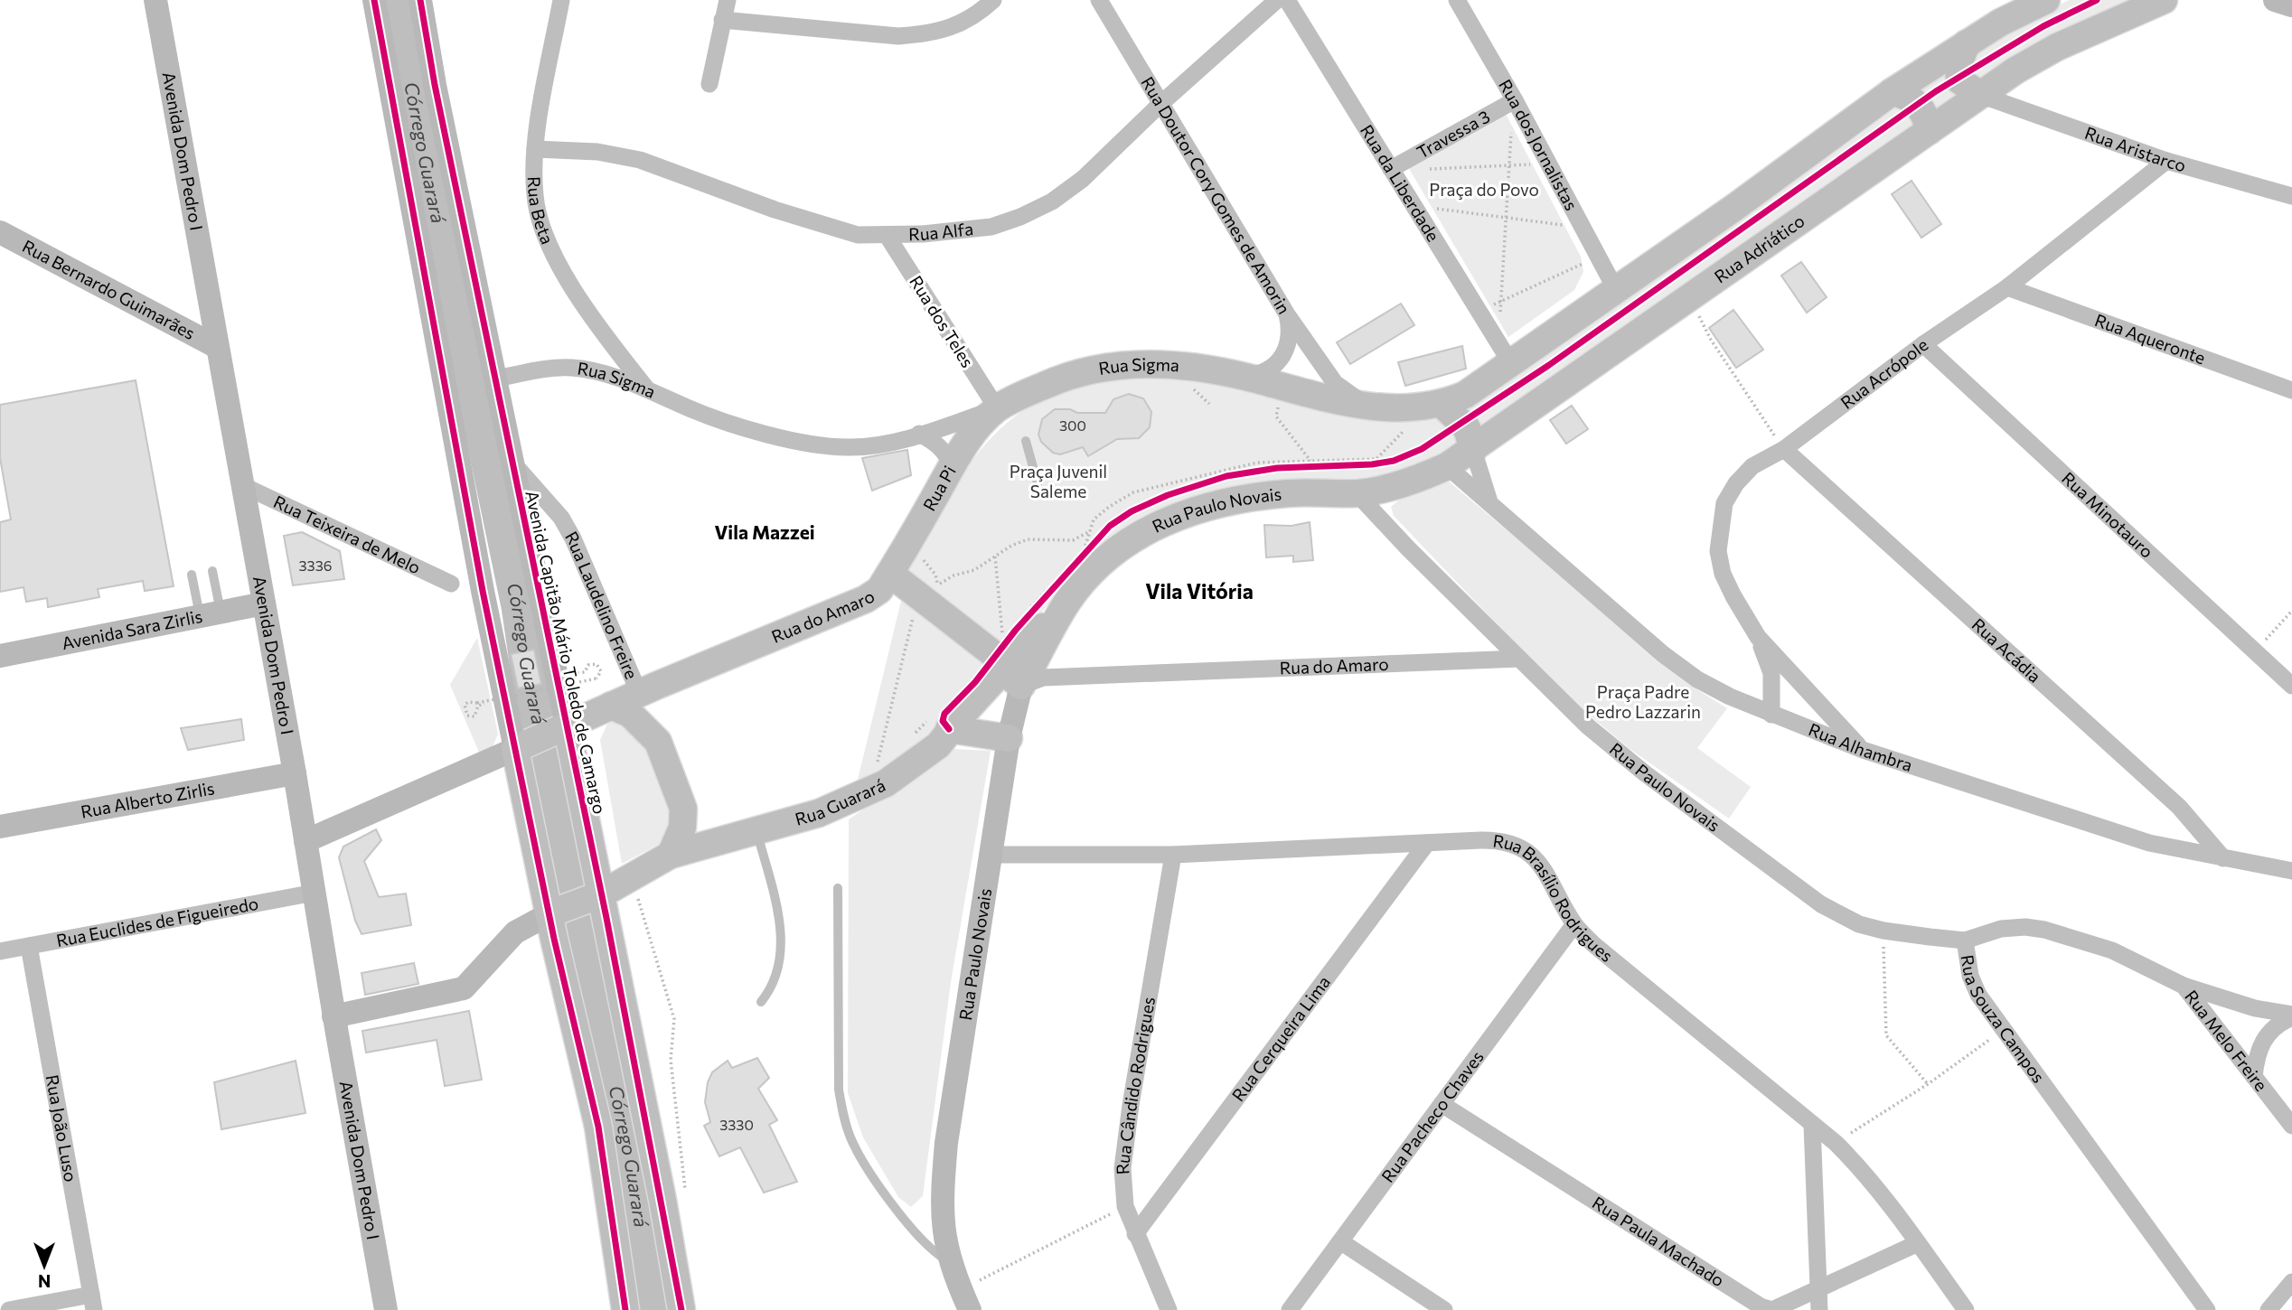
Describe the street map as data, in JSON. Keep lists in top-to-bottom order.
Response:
{
  "streets": {
    "main road": [
      "Avenida Dom Pedro I",
      "Rua Adriático",
      "Rua Bernardo Guimarães",
      "Rua Sigma",
      "Rua Pi",
      "Rua Paulo Novais",
      "Rua do Amaro",
      "Avenida Sara Zirlis",
      "Avenida Capitão Mário Toledo de Camargo",
      "Rua Alberto Zirlis",
      "Rua Guarará"
    ],
    "street": [
      "Travessa 3",
      "Rua dos Jornalistas",
      "Rua Aristarco",
      "Rua da Liberdade",
      "Rua Doutor Cory Gomes de Amorin",
      "Rua Beta",
      "Rua Alfa",
      "Rua dos Teles",
      "Rua Aqueronte",
      "Rua Acrópole",
      "Rua Minotauro",
      "Rua Teixeira de Melo",
      "Rua Laudelino Freire",
      "Rua Acádia",
      "Rua Alhambra",
      "Rua Brasílio Rodrigues",
      "Rua Euclides de Figueiredo",
      "Rua Souza Campos",
      "Rua Cerqueira Lima",
      "Rua Melo Freire",
      "Rua Cândido Rodrigues",
      "Rua Pacheco Chaves",
      "Rua João Luso",
      "Rua Paula Machado"
    ]
  },
  "crossings": [
    ["Travessa 3", "Rua dos Jornalistas"],
    ["Travessa 3", "Rua da Liberdade"],
    ["Rua Aristarco", "Rua Adriático"],
    ["Rua Aristarco", "Rua Acrópole"],
    ["Avenida Dom Pedro I", "Rua Bernardo Guimarães"],
    ["Avenida Dom Pedro I", "Rua Teixeira de Melo"],
    ["Avenida Dom Pedro I", "Rua do Amaro"],
    ["Avenida Dom Pedro I", "Avenida Sara Zirlis"],
    ["Avenida Dom Pedro I", "Rua Alberto Zirlis"],
    ["Avenida Dom Pedro I", "Rua Euclides de Figueiredo"],
    ["Rua Doutor Cory Gomes de Amorin", "Rua Alfa"],
    ["Rua Doutor Cory Gomes de Amorin", "Rua Sigma"],
    ["Rua Beta", "Rua Alfa"],
    ["Rua Beta", "Rua Sigma"],
    ["Rua Alfa", "Rua dos Teles"],
    ["Rua Adriático", "Rua Paulo Novais"],
    ["Rua Adriático", "Rua Alhambra"],
    ["Rua dos Teles", "Rua Sigma"],
    ["Rua dos Teles", "Rua Pi"],
    ["Rua Aqueronte", "Rua Acrópole"],
    ["Rua Sigma", "Rua Pi"],
    ["Rua Sigma", "Avenida Capitão Mário Toledo de Camargo"],
    ["Rua Acrópole", "Rua Minotauro"],
    ["Rua Acrópole", "Rua Acádia"],
    ["Rua Acrópole", "Rua Alhambra"],
    ["Rua Pi", "Rua do Amaro"],
    ["Rua Paulo Novais", "Rua do Amaro"],
    ["Rua Paulo Novais", "Rua Guarará"],
    ["Rua Paulo Novais", "Rua Brasílio Rodrigues"],
    ["Rua Paulo Novais", "Rua Souza Campos"],
    ["Rua Laudelino Freire", "Rua do Amaro"],
    ["Rua Laudelino Freire", "Avenida Capitão Mário Toledo de Camargo"],
    ["Rua do Amaro", "Avenida Capitão Mário Toledo de Camargo"],
    ["Rua do Amaro", "Rua Guarará"],
    ["Rua Acádia", "Rua Alhambra"],
    ["Avenida Capitão Mário Toledo de Camargo", "Rua Guarará"],
    ["Rua Brasílio Rodrigues", "Rua Cerqueira Lima"],
    ["Rua Brasílio Rodrigues", "Rua Cândido Rodrigues"],
    ["Rua Brasílio Rodrigues", "Rua Pacheco Chaves"],
    ["Rua Brasílio Rodrigues", "Rua Paula Machado"],
    ["Rua Euclides de Figueiredo", "Rua João Luso"],
    ["Rua Souza Campos", "Rua Melo Freire"],
    ["Rua Cerqueira Lima", "Rua Cândido Rodrigues"],
    ["Rua Pacheco Chaves", "Rua Paula Machado"]
  ],
  "districts": ["Vila Mazzei", "Vila Vitória"],
  "water": ["Córrego Guarará"],
  "parks": ["Praça do Povo", "Praça Juvenil Saleme", "Praça Padre Pedro Lazzarin"],
  "house_numbers": ["300", "3336", "3330"],
  "north": "bottom"
}
